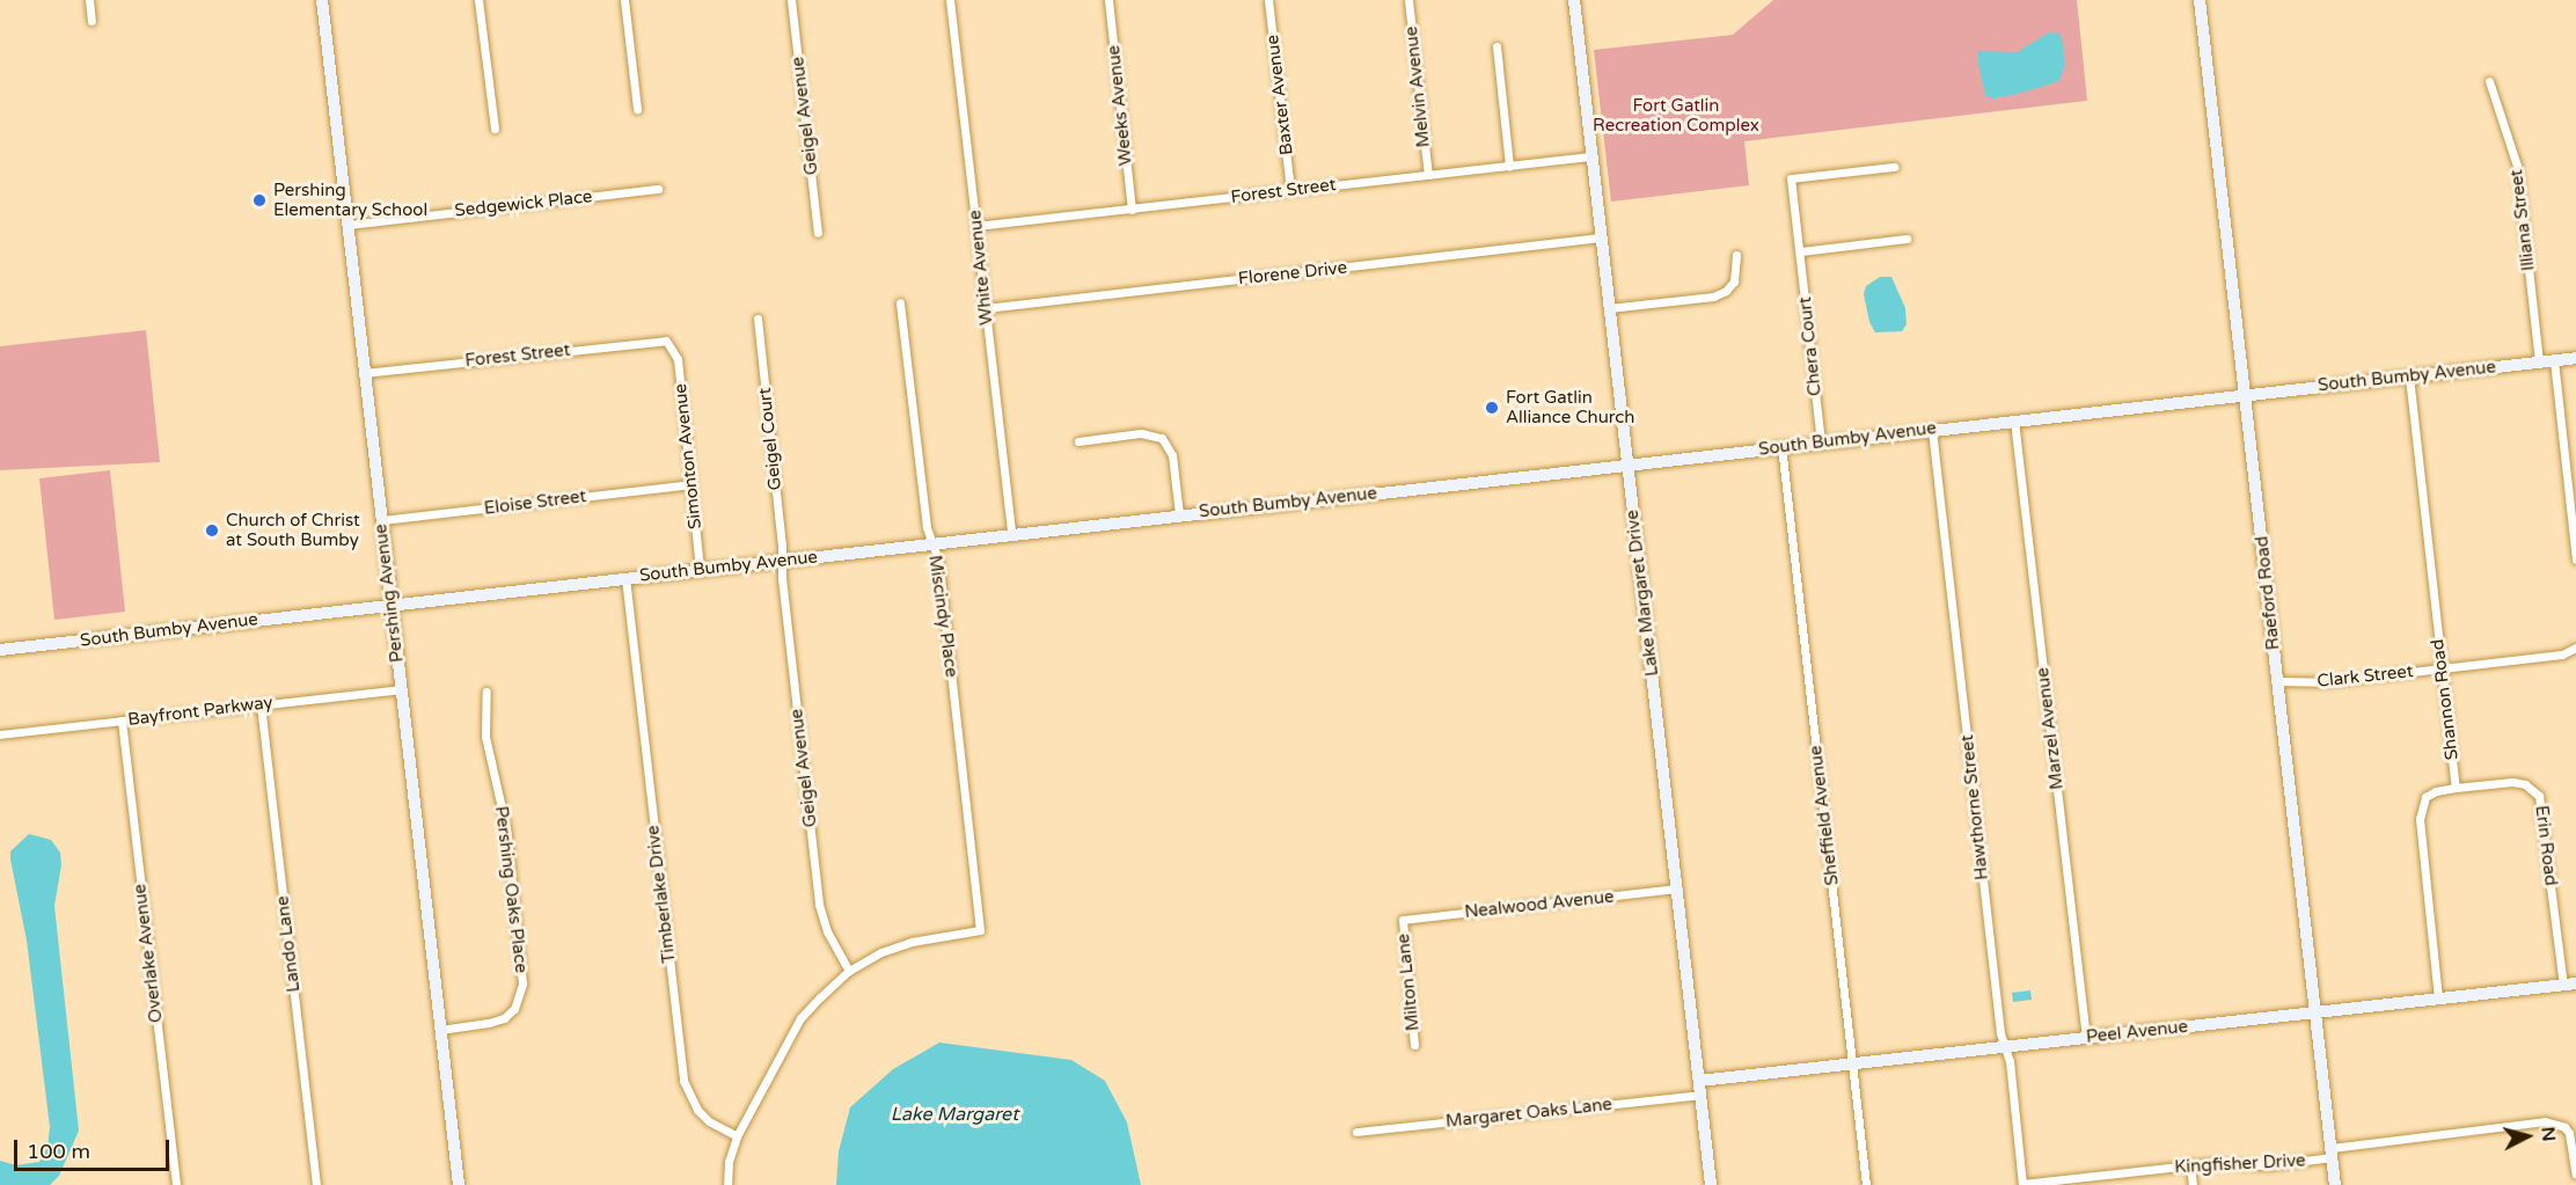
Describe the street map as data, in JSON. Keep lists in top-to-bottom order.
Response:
{
  "streets": {
    "street": [
      "Melvin Avenue",
      "Baxter Avenue",
      "Weeks Avenue",
      "Geigel Avenue",
      "Forest Street",
      "Sedgewick Place",
      "Illiana Street",
      "White Avenue",
      "Florene Drive",
      "Chera Court",
      "South Bumby Avenue",
      "Geigel Court",
      "Simonton Avenue",
      "Eloise Street",
      "Pershing Avenue",
      "Lake Margaret Drive",
      "Raeford Road",
      "Miscindy Place",
      "Clark Street",
      "Shannon Road",
      "Bayfront Parkway",
      "Marzel Avenue",
      "Hawthorne Street",
      "Sheffield Avenue",
      "Erin Road",
      "Pershing Oaks Place",
      "Timberlake Drive",
      "Nealwood Avenue",
      "Lando Lane",
      "Overlake Avenue",
      "Milton Lane",
      "Peel Avenue",
      "Margaret Oaks Lane",
      "Kingfisher Drive"
    ]
  },
  "crossings": [
    ["Melvin Avenue", "Forest Street"],
    ["Baxter Avenue", "Forest Street"],
    ["Weeks Avenue", "Forest Street"],
    ["Geigel Avenue", "South Bumby Avenue"],
    ["Geigel Avenue", "Geigel Court"],
    ["Geigel Avenue", "Miscindy Place"],
    ["Forest Street", "White Avenue"],
    ["Forest Street", "Simonton Avenue"],
    ["Forest Street", "Pershing Avenue"],
    ["Forest Street", "Lake Margaret Drive"],
    ["Sedgewick Place", "Pershing Avenue"],
    ["Illiana Street", "South Bumby Avenue"],
    ["White Avenue", "Florene Drive"],
    ["White Avenue", "South Bumby Avenue"],
    ["Florene Drive", "Lake Margaret Drive"],
    ["Chera Court", "South Bumby Avenue"],
    ["South Bumby Avenue", "Geigel Court"],
    ["South Bumby Avenue", "Simonton Avenue"],
    ["South Bumby Avenue", "Pershing Avenue"],
    ["South Bumby Avenue", "Lake Margaret Drive"],
    ["South Bumby Avenue", "Raeford Road"],
    ["South Bumby Avenue", "Miscindy Place"],
    ["South Bumby Avenue", "Shannon Road"],
    ["South Bumby Avenue", "Marzel Avenue"],
    ["South Bumby Avenue", "Hawthorne Street"],
    ["South Bumby Avenue", "Sheffield Avenue"],
    ["South Bumby Avenue", "Timberlake Drive"],
    ["Simonton Avenue", "Eloise Street"],
    ["Eloise Street", "Pershing Avenue"],
    ["Pershing Avenue", "Bayfront Parkway"],
    ["Pershing Avenue", "Pershing Oaks Place"],
    ["Lake Margaret Drive", "Nealwood Avenue"],
    ["Lake Margaret Drive", "Peel Avenue"],
    ["Lake Margaret Drive", "Margaret Oaks Lane"],
    ["Raeford Road", "Clark Street"],
    ["Raeford Road", "Peel Avenue"],
    ["Raeford Road", "Kingfisher Drive"],
    ["Clark Street", "Shannon Road"],
    ["Shannon Road", "Erin Road"],
    ["Bayfront Parkway", "Lando Lane"],
    ["Bayfront Parkway", "Overlake Avenue"],
    ["Marzel Avenue", "Peel Avenue"],
    ["Hawthorne Street", "Peel Avenue"],
    ["Hawthorne Street", "Kingfisher Drive"],
    ["Sheffield Avenue", "Peel Avenue"],
    ["Erin Road", "Peel Avenue"],
    ["Nealwood Avenue", "Milton Lane"]
  ],
  "water": ["Lake Margaret"],
  "parks": ["Fort Gatlin Recreation Complex"],
  "places": ["Pershing Elementary School", "Fort Gatlin Alliance Church", "Church of Christ at South Bumby"],
  "scale_bar": "100 m",
  "north": "right"
}
